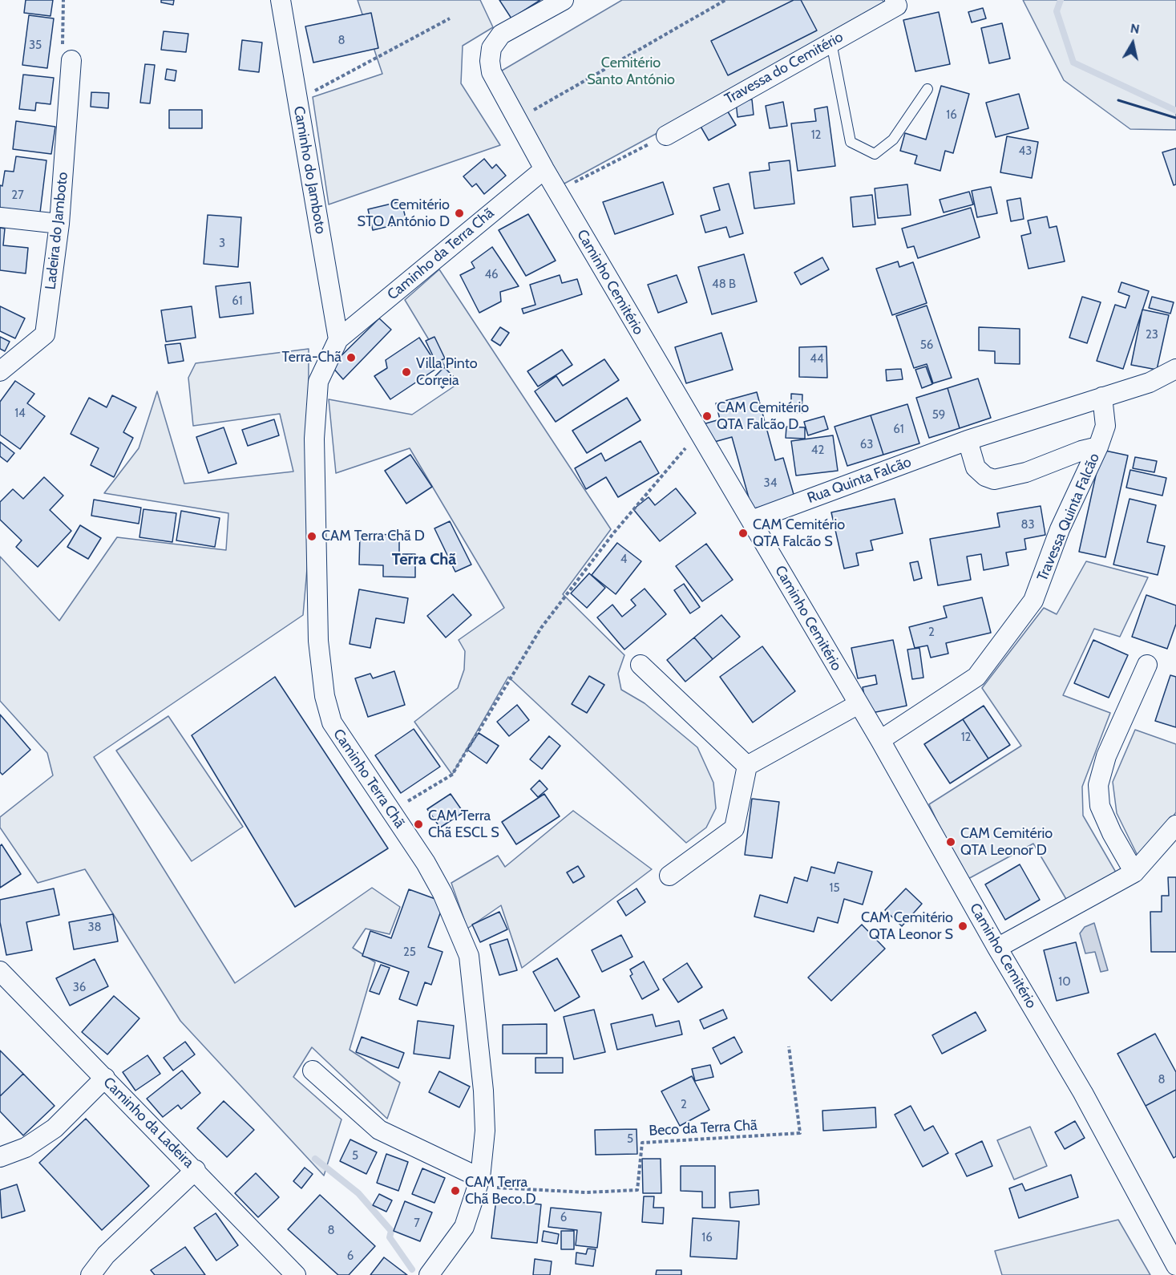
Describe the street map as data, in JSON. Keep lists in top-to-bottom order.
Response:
{
  "streets": {
    "street": [
      "Travessa do Cemitério",
      "Caminho do Jamboto",
      "Ladeira do Jamboto",
      "Caminho da Terra Chã",
      "Caminho Cemitério",
      "Rua Quinta Falcão",
      "Travessa Quinta Falcão",
      "Caminho Terra Chã",
      "Caminho da Ladeira"
    ],
    "path": ["Beco da Terra Chã"]
  },
  "crossings": [
    ["Caminho do Jamboto", "Caminho da Terra Chã"],
    ["Caminho do Jamboto", "Caminho Terra Chã"],
    ["Caminho da Terra Chã", "Caminho Cemitério"],
    ["Caminho da Terra Chã", "Caminho Terra Chã"],
    ["Caminho Cemitério", "Rua Quinta Falcão"],
    ["Caminho Cemitério", "Travessa Quinta Falcão"],
    ["Rua Quinta Falcão", "Travessa Quinta Falcão"],
    ["Caminho Terra Chã", "Beco da Terra Chã"]
  ],
  "districts": ["Terra Chã"],
  "parks": ["Cemitério Santo António"],
  "places": [
    "Cemitério STO António D",
    "Terra-Chã",
    "Villa Pinto Correia",
    "CAM Cemitério QTA Falcão D",
    "CAM Cemitério QTA Falcão S",
    "CAM Terra Chã D",
    "CAM Terra Chã ESCL S",
    "CAM Cemitério QTA Leonor D",
    "CAM Cemitério QTA Leonor S",
    "CAM Terra Chã Beco D"
  ],
  "house_numbers": [
    "8",
    "35",
    "16",
    "12",
    "43",
    "27",
    "3",
    "46",
    "48 B",
    "61",
    "23",
    "56",
    "44",
    "14",
    "59",
    "61",
    "63",
    "42",
    "34",
    "83",
    "4",
    "2",
    "12",
    "15",
    "38",
    "25",
    "10",
    "36",
    "8",
    "2",
    "5",
    "5",
    "6",
    "7",
    "8",
    "16",
    "6"
  ],
  "north": "top"
}
